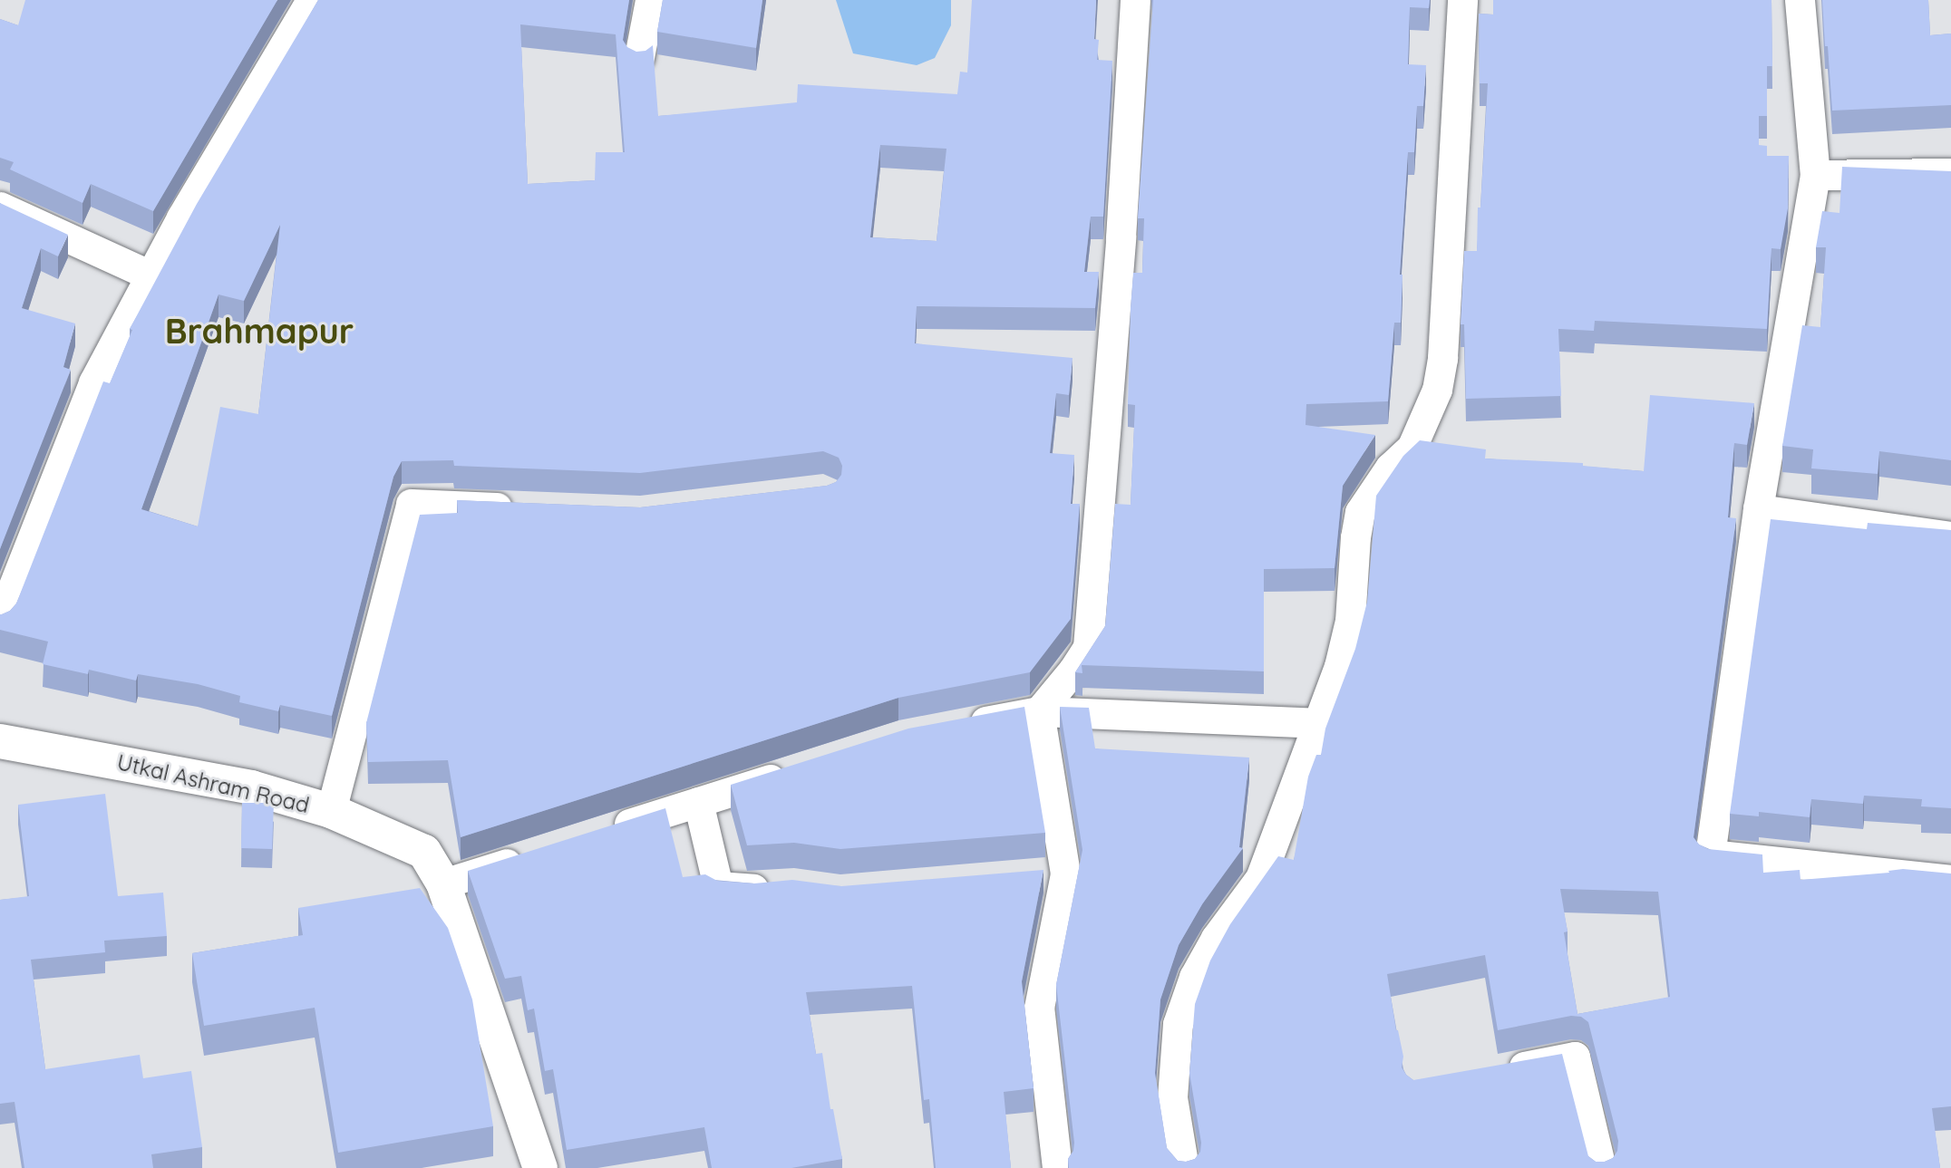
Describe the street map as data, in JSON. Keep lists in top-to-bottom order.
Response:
{
  "streets": {
    "main road": ["Utkal Ashram Road"]
  },
  "districts": ["Brahmapur"]
}
